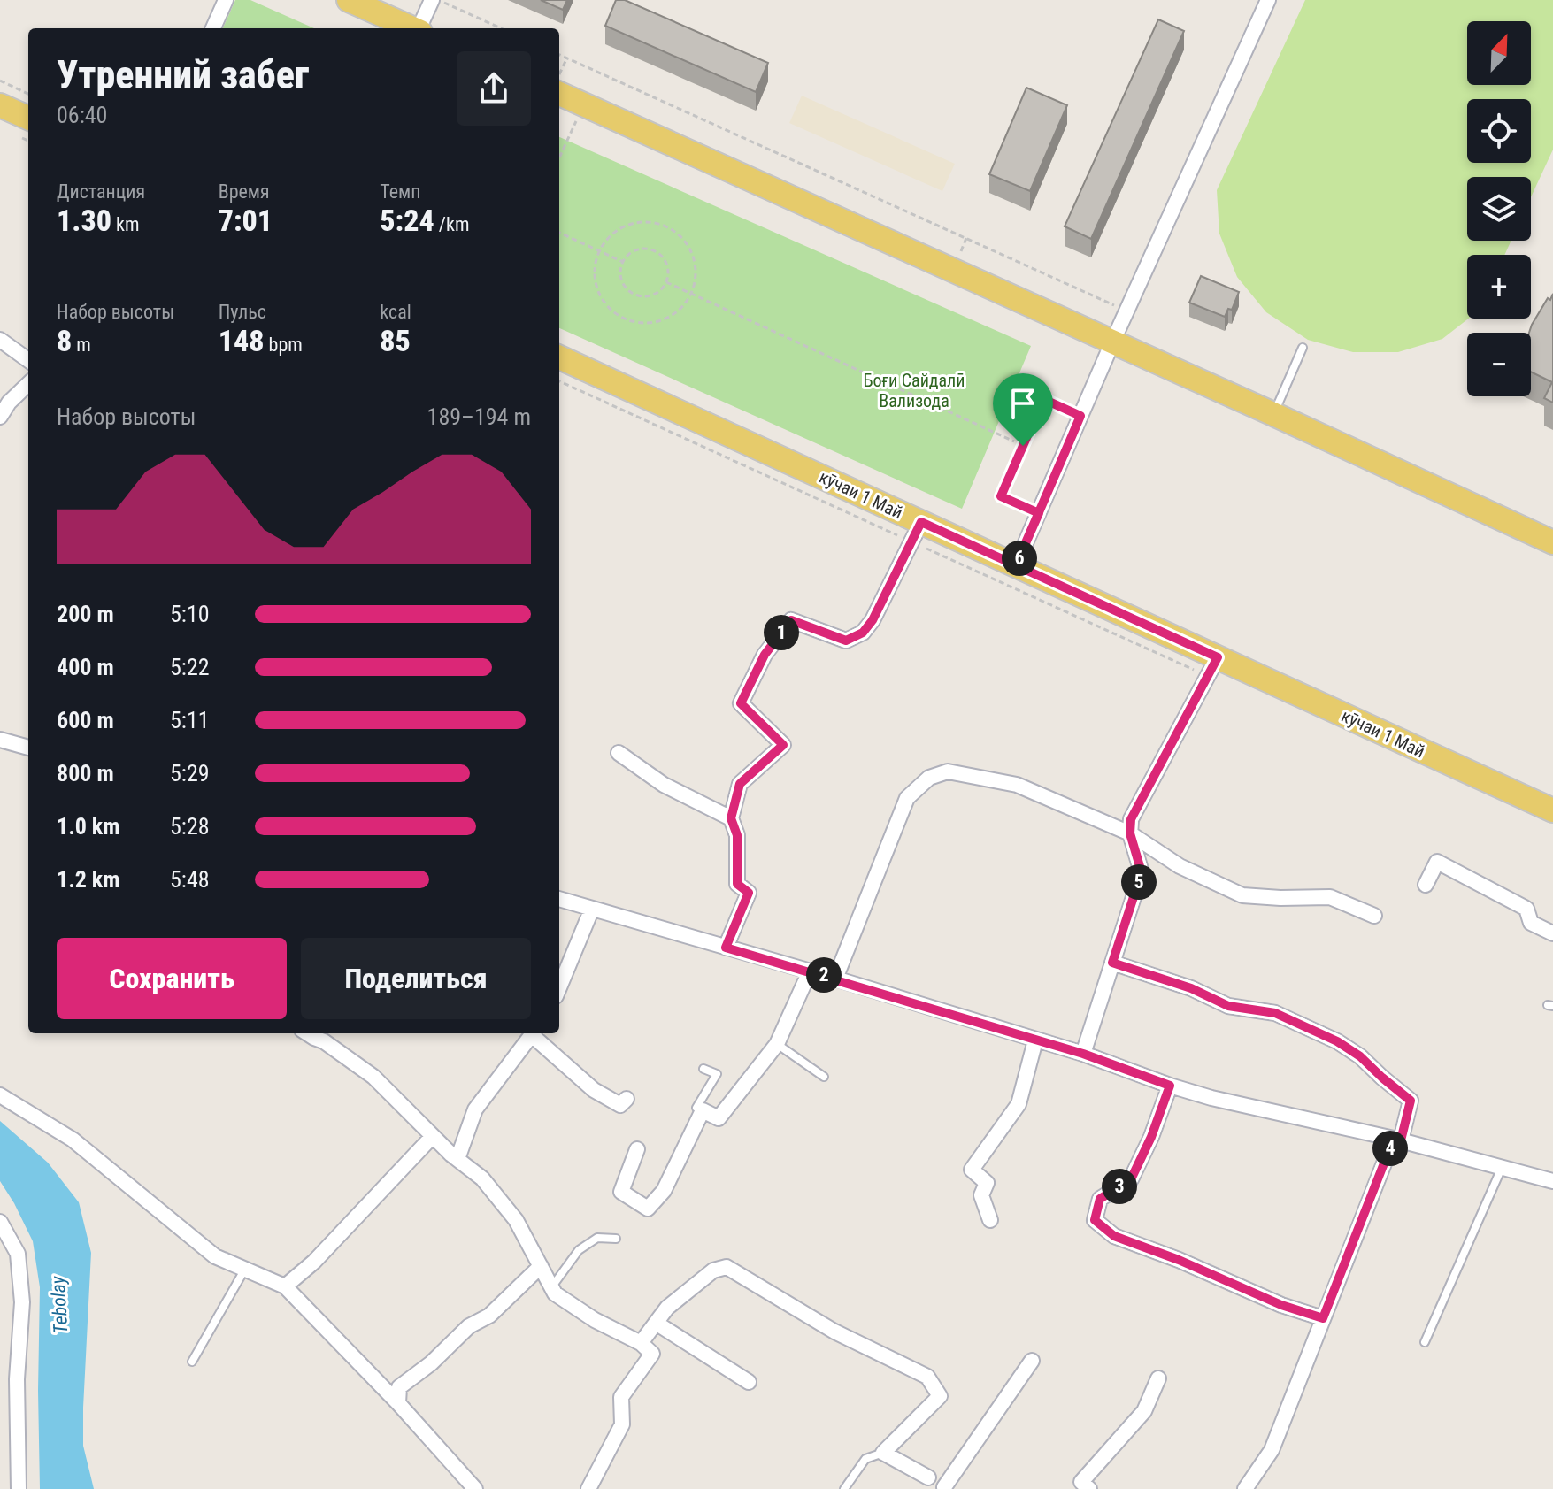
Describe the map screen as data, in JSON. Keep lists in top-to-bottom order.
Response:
{
  "streets": {
    "main road": ["кӯчаи 1 Май"]
  },
  "water": ["Tebolay"],
  "parks": ["Боғи Сайдалӣ Вализода"],
  "north": "top right",
  "page": {
    "map_buttons": ["+", "−"],
    "heading": ["Утренний забег", "06:40"],
    "stats": [
      ["Дистанция", "1.30 km"],
      ["Время", "7:01"],
      ["Темп", "5:24 /km"],
      ["Набор высоты", "8 m"],
      ["Пульс", "148 bpm"],
      ["kcal", "85"]
    ],
    "chart": ["Набор высоты", "189–194 m"],
    "pins": [
      "6",
      "1",
      "5",
      "2",
      "4",
      "3"
    ],
    "list": [
      {
        "name": "200 m",
        "note": "5:10"
      },
      {
        "name": "400 m",
        "note": "5:22"
      },
      {
        "name": "600 m",
        "note": "5:11"
      },
      {
        "name": "800 m",
        "note": "5:29"
      },
      {
        "name": "1.0 km",
        "note": "5:28"
      },
      {
        "name": "1.2 km",
        "note": "5:48"
      }
    ],
    "buttons": ["Сохранить", "Поделиться"]
  }
}
